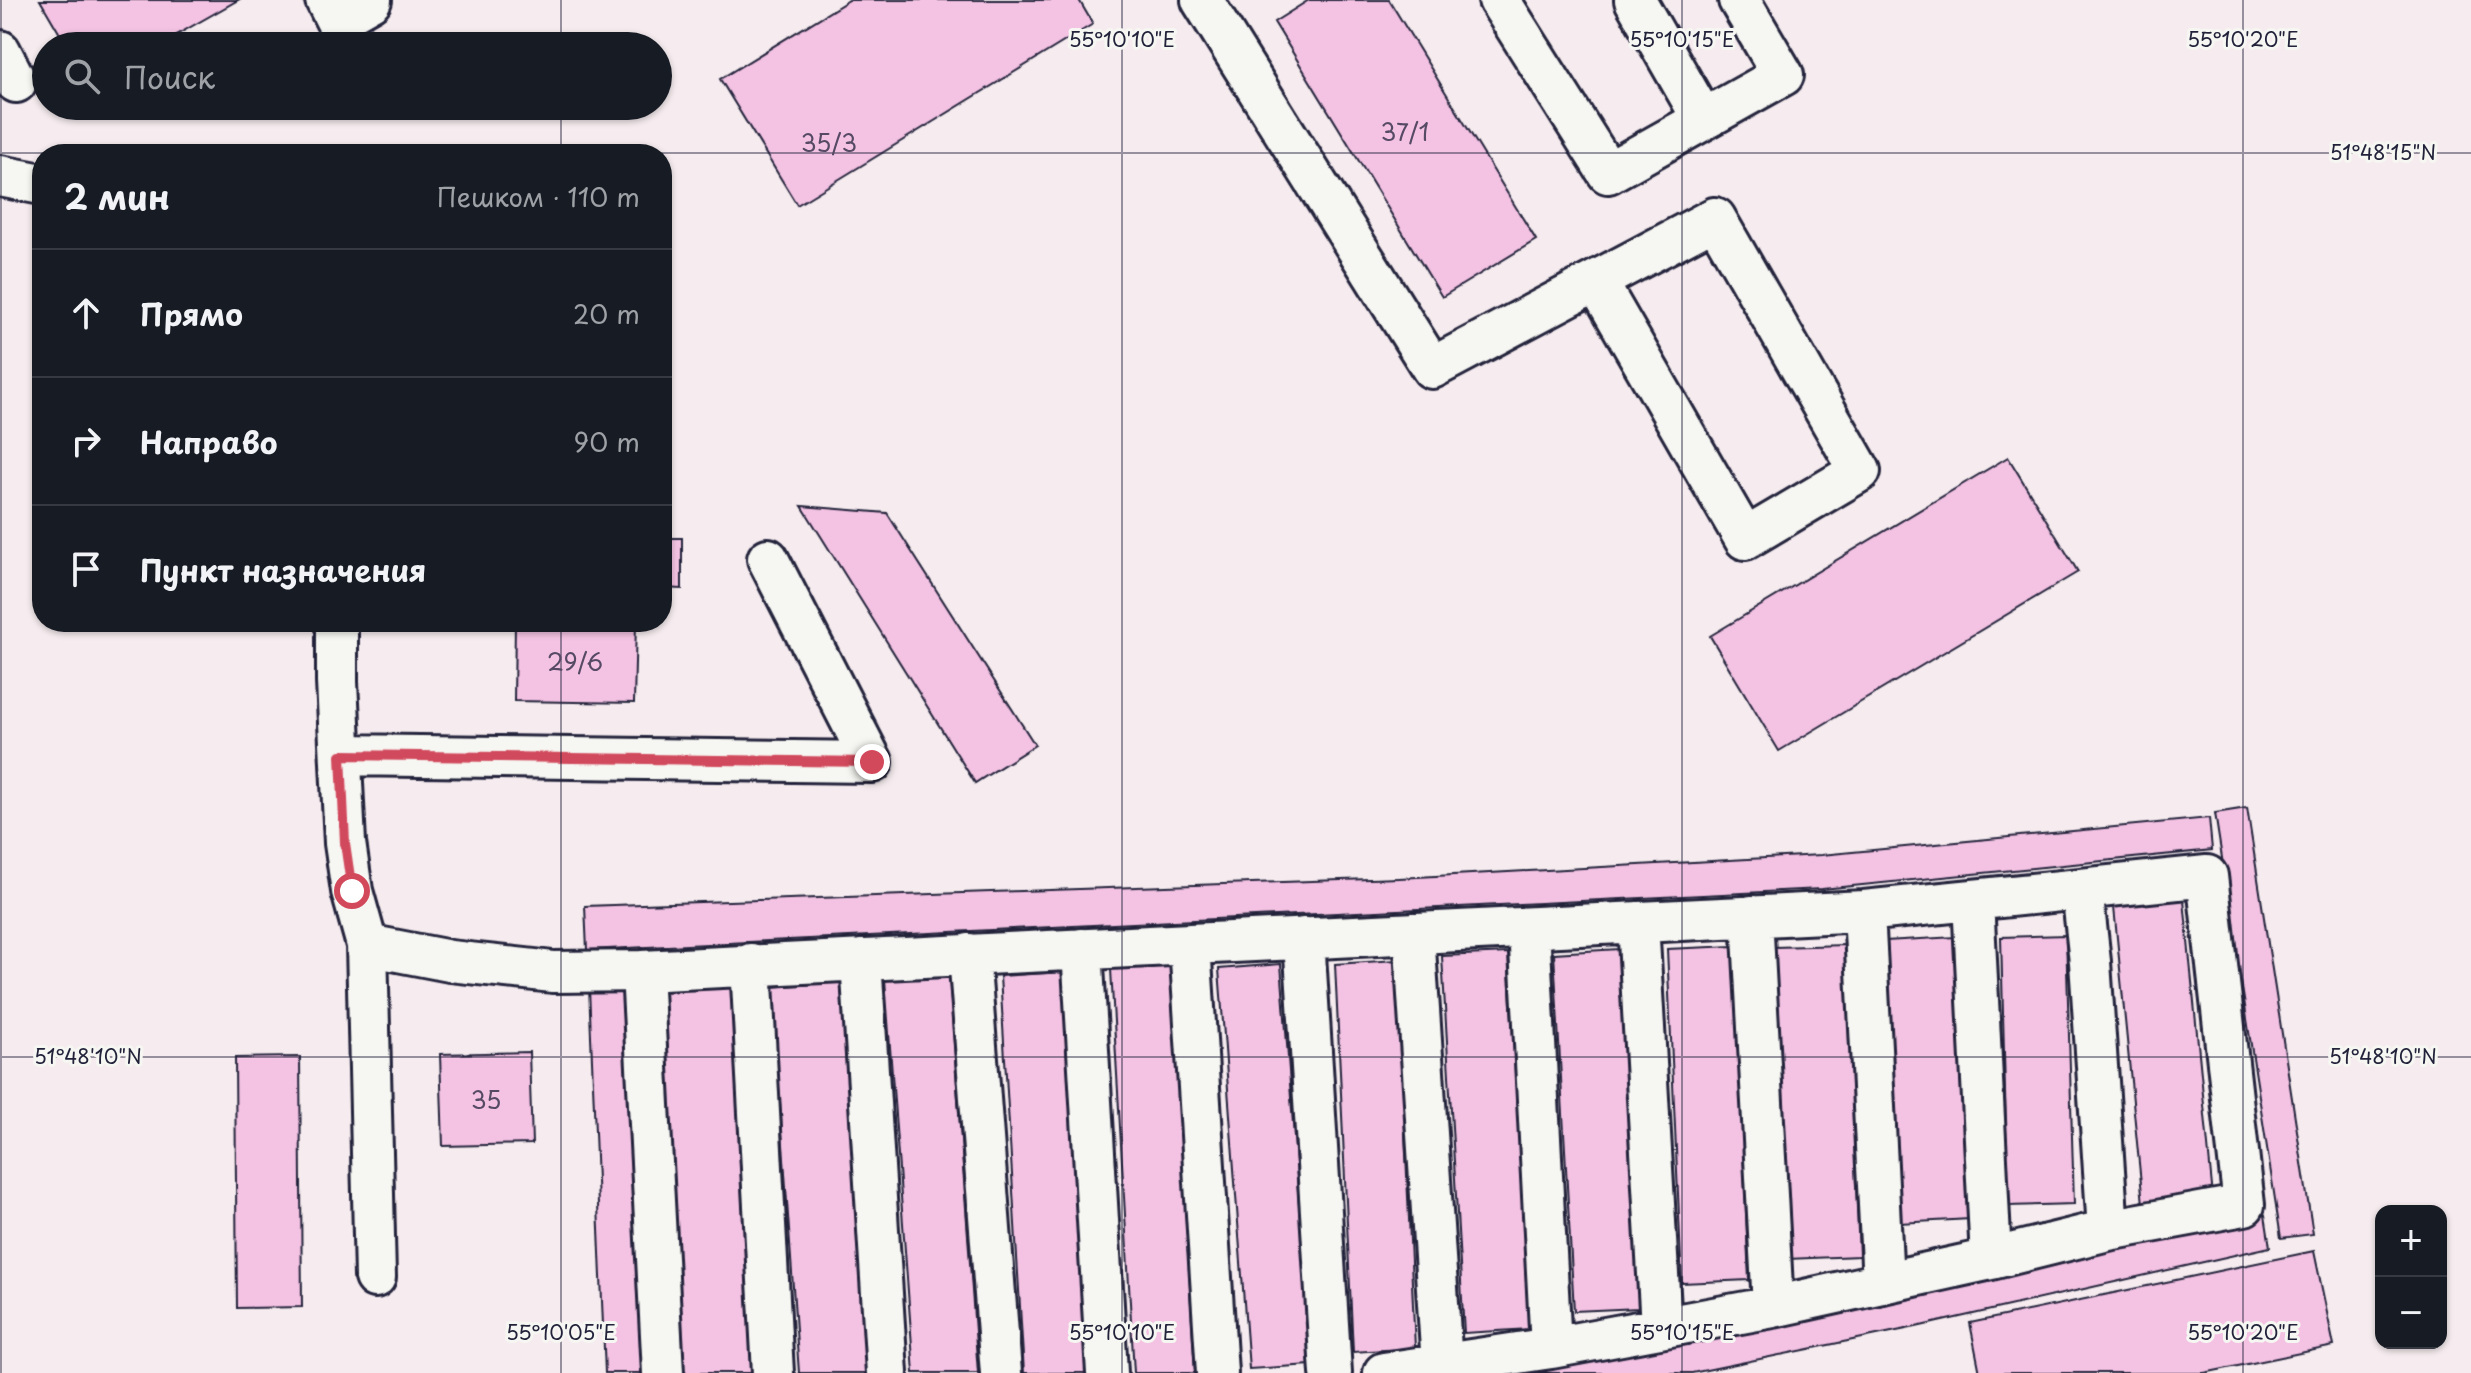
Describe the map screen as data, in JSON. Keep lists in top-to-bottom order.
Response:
{
  "house_numbers": [
    "37/1",
    "35/3",
    "29/6",
    "35"
  ],
  "page": {
    "search": "Поиск",
    "heading": ["2 мин", "Пешком · 110 m"],
    "list": [
      ["Прямо", "20 m"],
      ["Направо", "90 m"],
      "Пункт назначения"
    ],
    "map_buttons": ["+", "−"]
  },
  "coordinates": [
    "55°10'10\"E",
    "55°10'15\"E",
    "55°10'20\"E",
    "51°48'15\"N",
    "51°48'10\"N",
    "55°10'05\"E"
  ]
}
